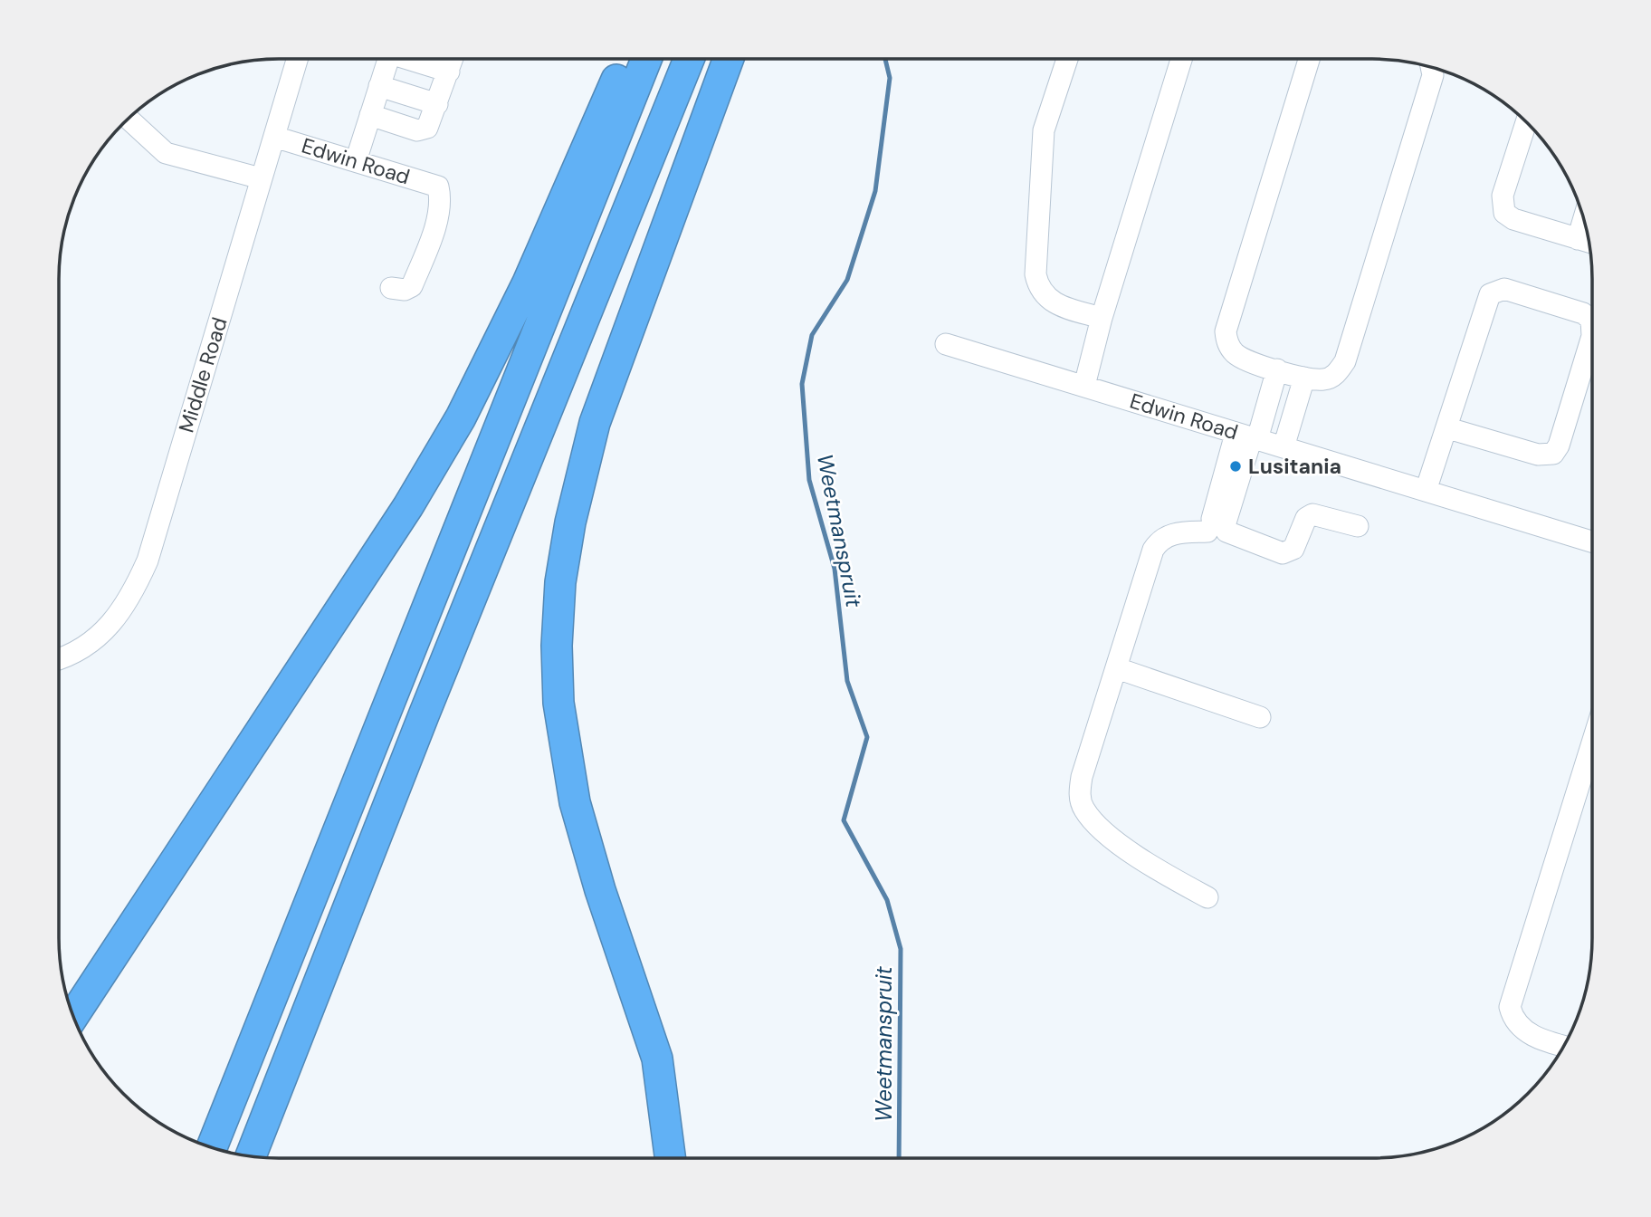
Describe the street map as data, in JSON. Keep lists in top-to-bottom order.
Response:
{
  "streets": {
    "street": ["Edwin Road", "Middle Road"]
  },
  "crossings": [
    ["Edwin Road", "Middle Road"]
  ],
  "water": ["Weetmanspruit"],
  "places": ["Lusitania"]
}
